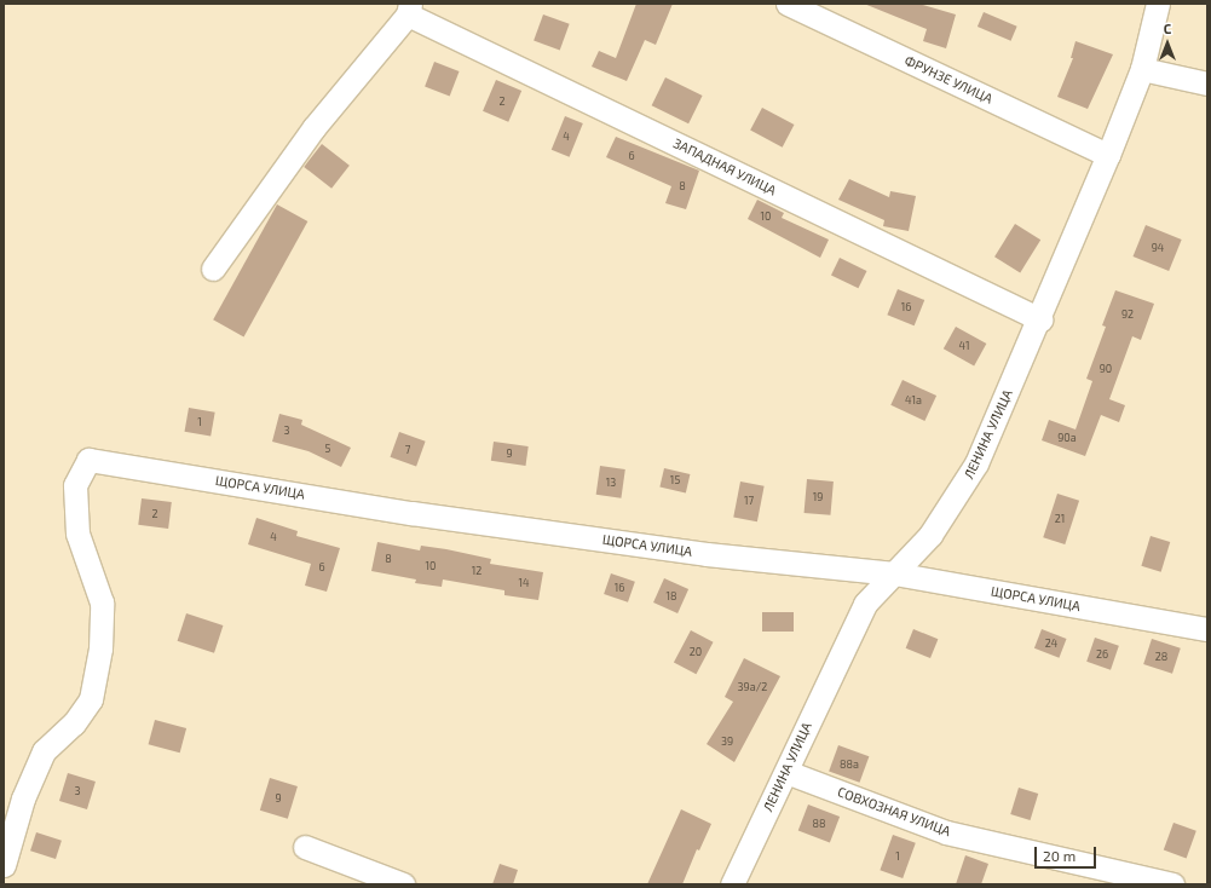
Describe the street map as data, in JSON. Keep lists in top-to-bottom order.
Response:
{
  "streets": {
    "street": [
      "ФРУНЗЕ УЛИЦА",
      "ЗАПАДНАЯ УЛИЦА",
      "ЛЕНИНА УЛИЦА",
      "ЩОРСА УЛИЦА",
      "СОВХОЗНАЯ УЛИЦА"
    ]
  },
  "crossings": [
    ["ФРУНЗЕ УЛИЦА", "ЛЕНИНА УЛИЦА"],
    ["ЗАПАДНАЯ УЛИЦА", "ЛЕНИНА УЛИЦА"],
    ["ЛЕНИНА УЛИЦА", "ЩОРСА УЛИЦА"],
    ["ЛЕНИНА УЛИЦА", "СОВХОЗНАЯ УЛИЦА"]
  ],
  "house_numbers": [
    "2",
    "4",
    "6",
    "8",
    "10",
    "94",
    "16",
    "92",
    "41",
    "90",
    "41а",
    "1",
    "3",
    "90а",
    "5",
    "7",
    "9",
    "15",
    "13",
    "19",
    "17",
    "2",
    "21",
    "4",
    "8",
    "10",
    "6",
    "12",
    "14",
    "16",
    "18",
    "24",
    "20",
    "26",
    "28",
    "39а/2",
    "39",
    "88а",
    "3",
    "9",
    "88",
    "1"
  ],
  "scale_bar": "20 m",
  "north": "top"
}
